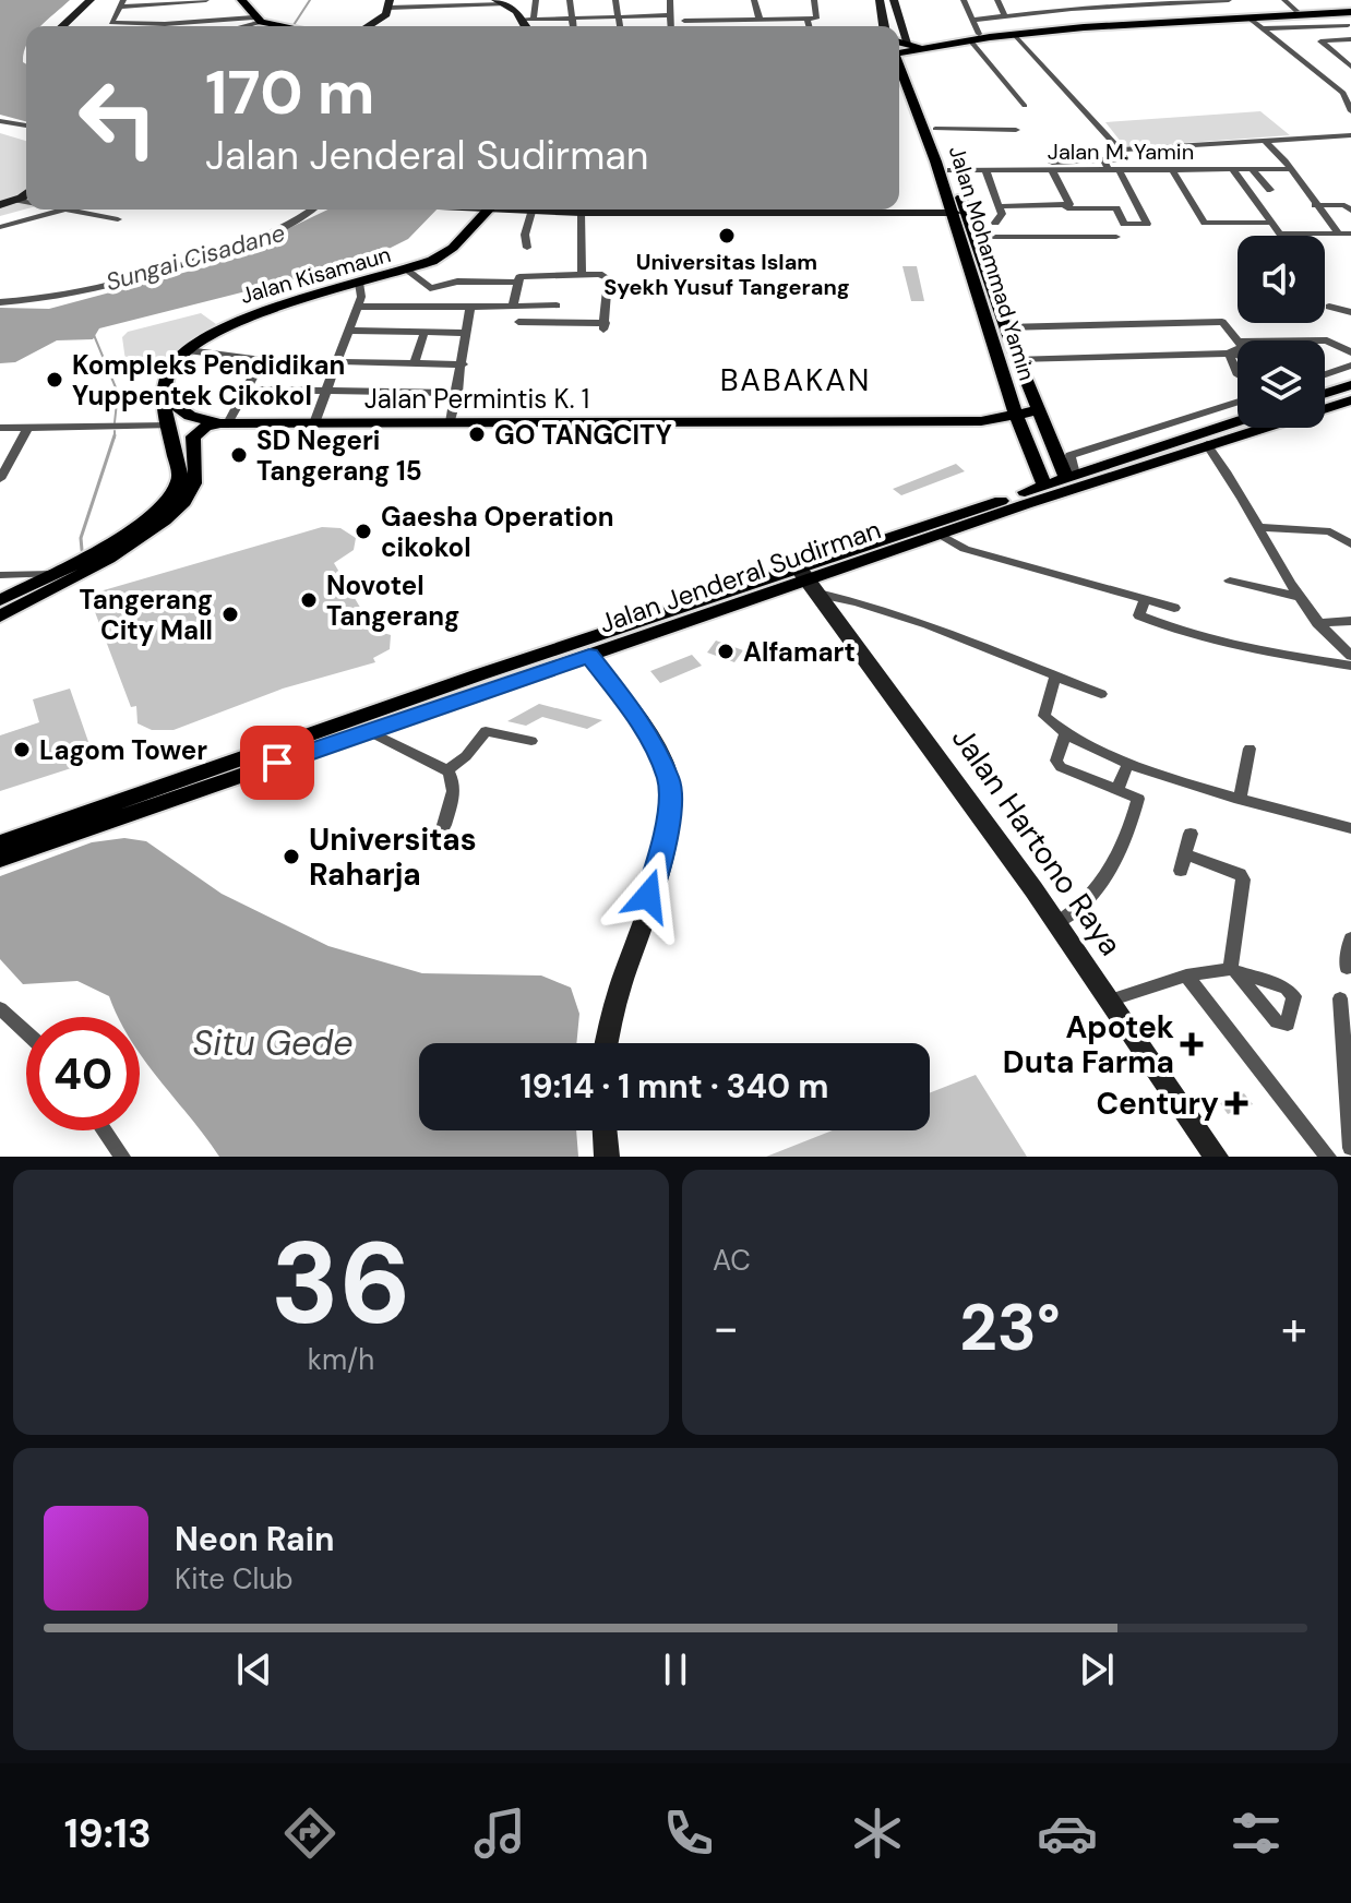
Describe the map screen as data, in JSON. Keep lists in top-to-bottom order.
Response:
{
  "streets": {
    "main road": [
      "Jalan Mohammad Yamin",
      "Jalan Kisamaun",
      "Jalan Permintis K. 1",
      "Jalan Jenderal Sudirman"
    ],
    "street": ["Jalan M. Yamin", "Jalan Hartono Raya"]
  },
  "crossings": [
    ["Jalan M. Yamin", "Jalan Mohammad Yamin"],
    ["Jalan Mohammad Yamin", "Jalan Permintis K. 1"],
    ["Jalan Mohammad Yamin", "Jalan Jenderal Sudirman"],
    ["Jalan Kisamaun", "Jalan Permintis K. 1"],
    ["Jalan Jenderal Sudirman", "Jalan Hartono Raya"]
  ],
  "districts": ["BABAKAN"],
  "water": ["Sungai Cisadane", "Situ Gede"],
  "places": {
    "other": [
      "Universitas Islam Syekh Yusuf Tangerang",
      "Kompleks Pendidikan Yuppentek Cikokol",
      "GO TANGCITY",
      "SD Negeri Tangerang 15",
      "Gaesha Operation cikokol",
      "Novotel Tangerang",
      "Tangerang City Mall",
      "Alfamart",
      "Lagom Tower",
      "Universitas Raharja"
    ],
    "health": ["Apotek Duta Farma", "Century"]
  },
  "page": {
    "turn": ["170 m", "Jalan Jenderal Sudirman"],
    "limit": "40",
    "trip": "19:14 · 1 mnt · 340 m",
    "tile": [
      ["36", "km/h"],
      "AC"
    ],
    "heat": ["−", "23°", "+"],
    "song": ["Neon Rain", "Kite Club"],
    "tabs": "19:13"
  }
}
